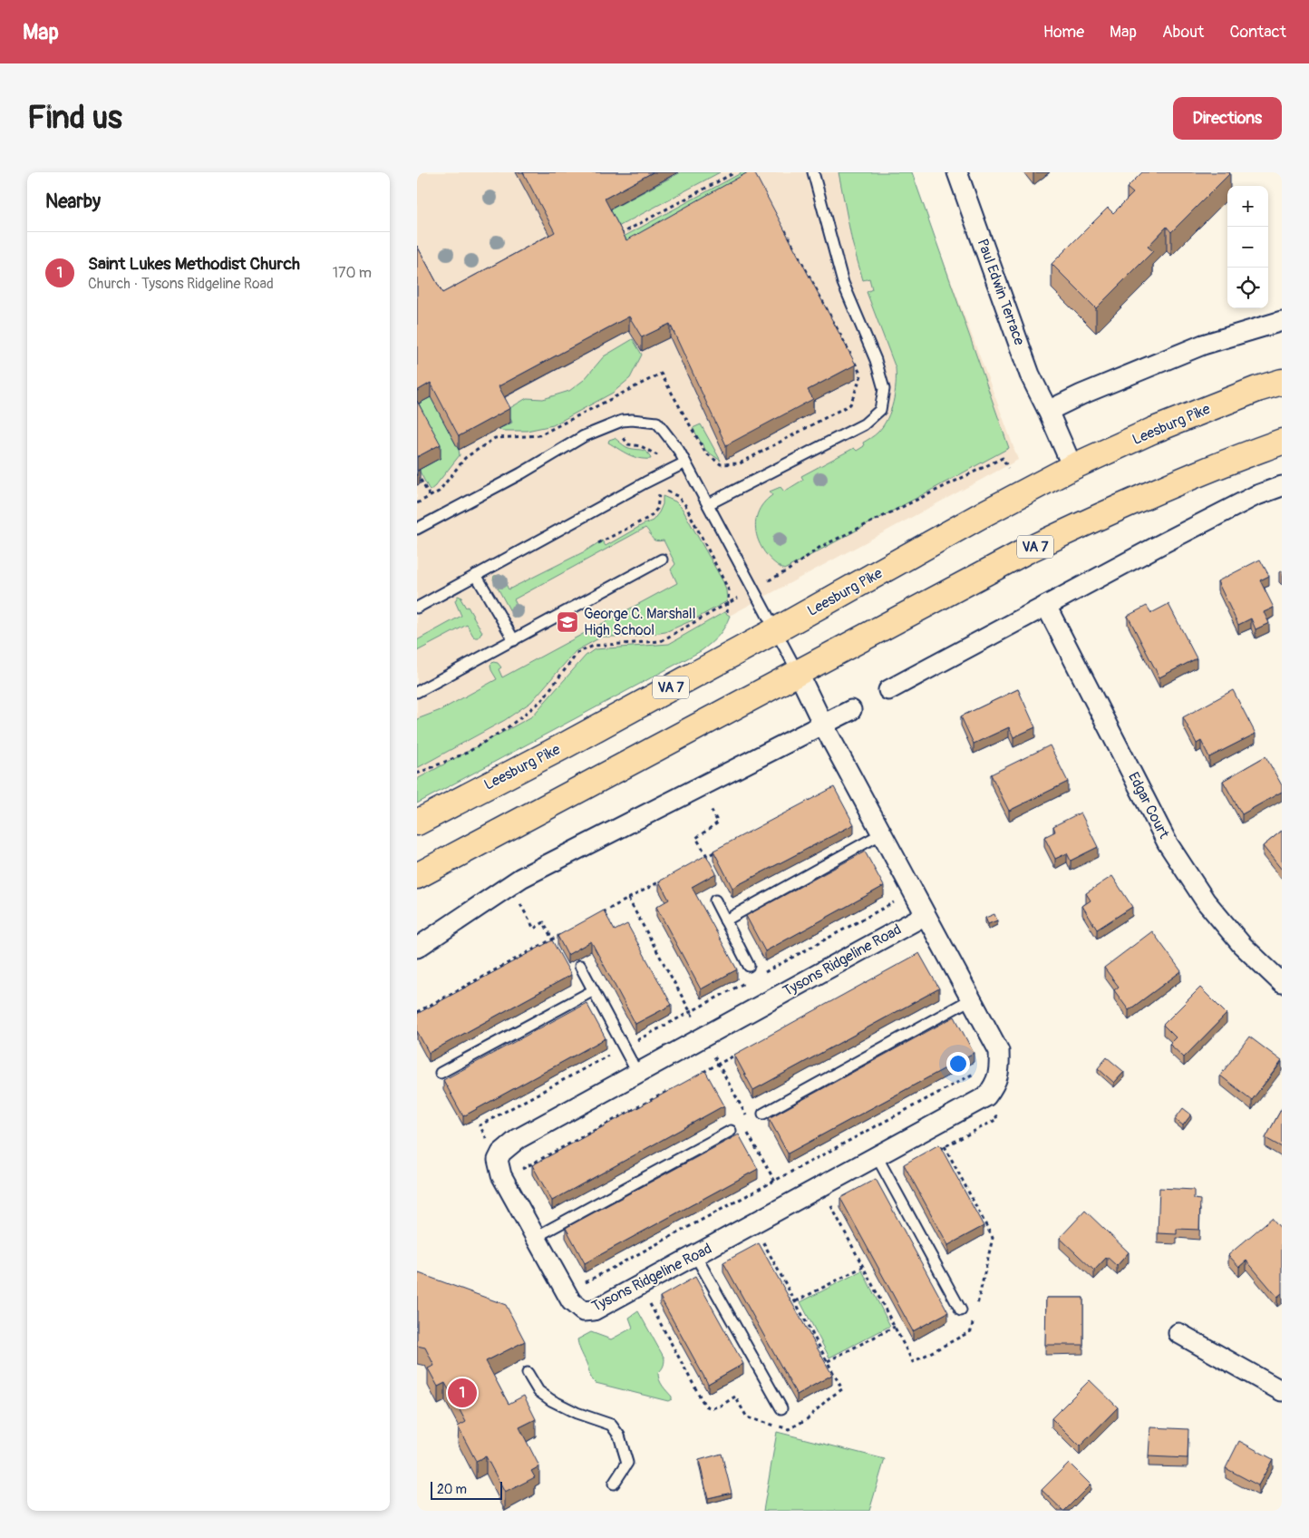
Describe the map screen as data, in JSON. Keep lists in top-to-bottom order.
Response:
{
  "streets": {
    "main road": ["Leesburg Pike", "VA 7"],
    "street": ["Paul Edwin Terrace", "Edgar Court", "Tysons Ridgeline Road"]
  },
  "crossings": [
    ["Paul Edwin Terrace", "Leesburg Pike"]
  ],
  "places": {
    "school or university": ["George C. Marshall High School"]
  },
  "scale_bar": "20 m",
  "page": {
    "header": "Map",
    "nav": [
      "Home",
      "Map",
      "About",
      "Contact"
    ],
    "buttons": "Directions",
    "title": "Find us",
    "heading": "Nearby",
    "map_buttons": ["+", "−"],
    "list": [
      {
        "mark": "1",
        "name": "Saint Lukes Methodist Church",
        "note": "Church · Tysons Ridgeline Road",
        "value": "170 m"
      }
    ],
    "pins": "1",
    "scale": "20 m"
  }
}
